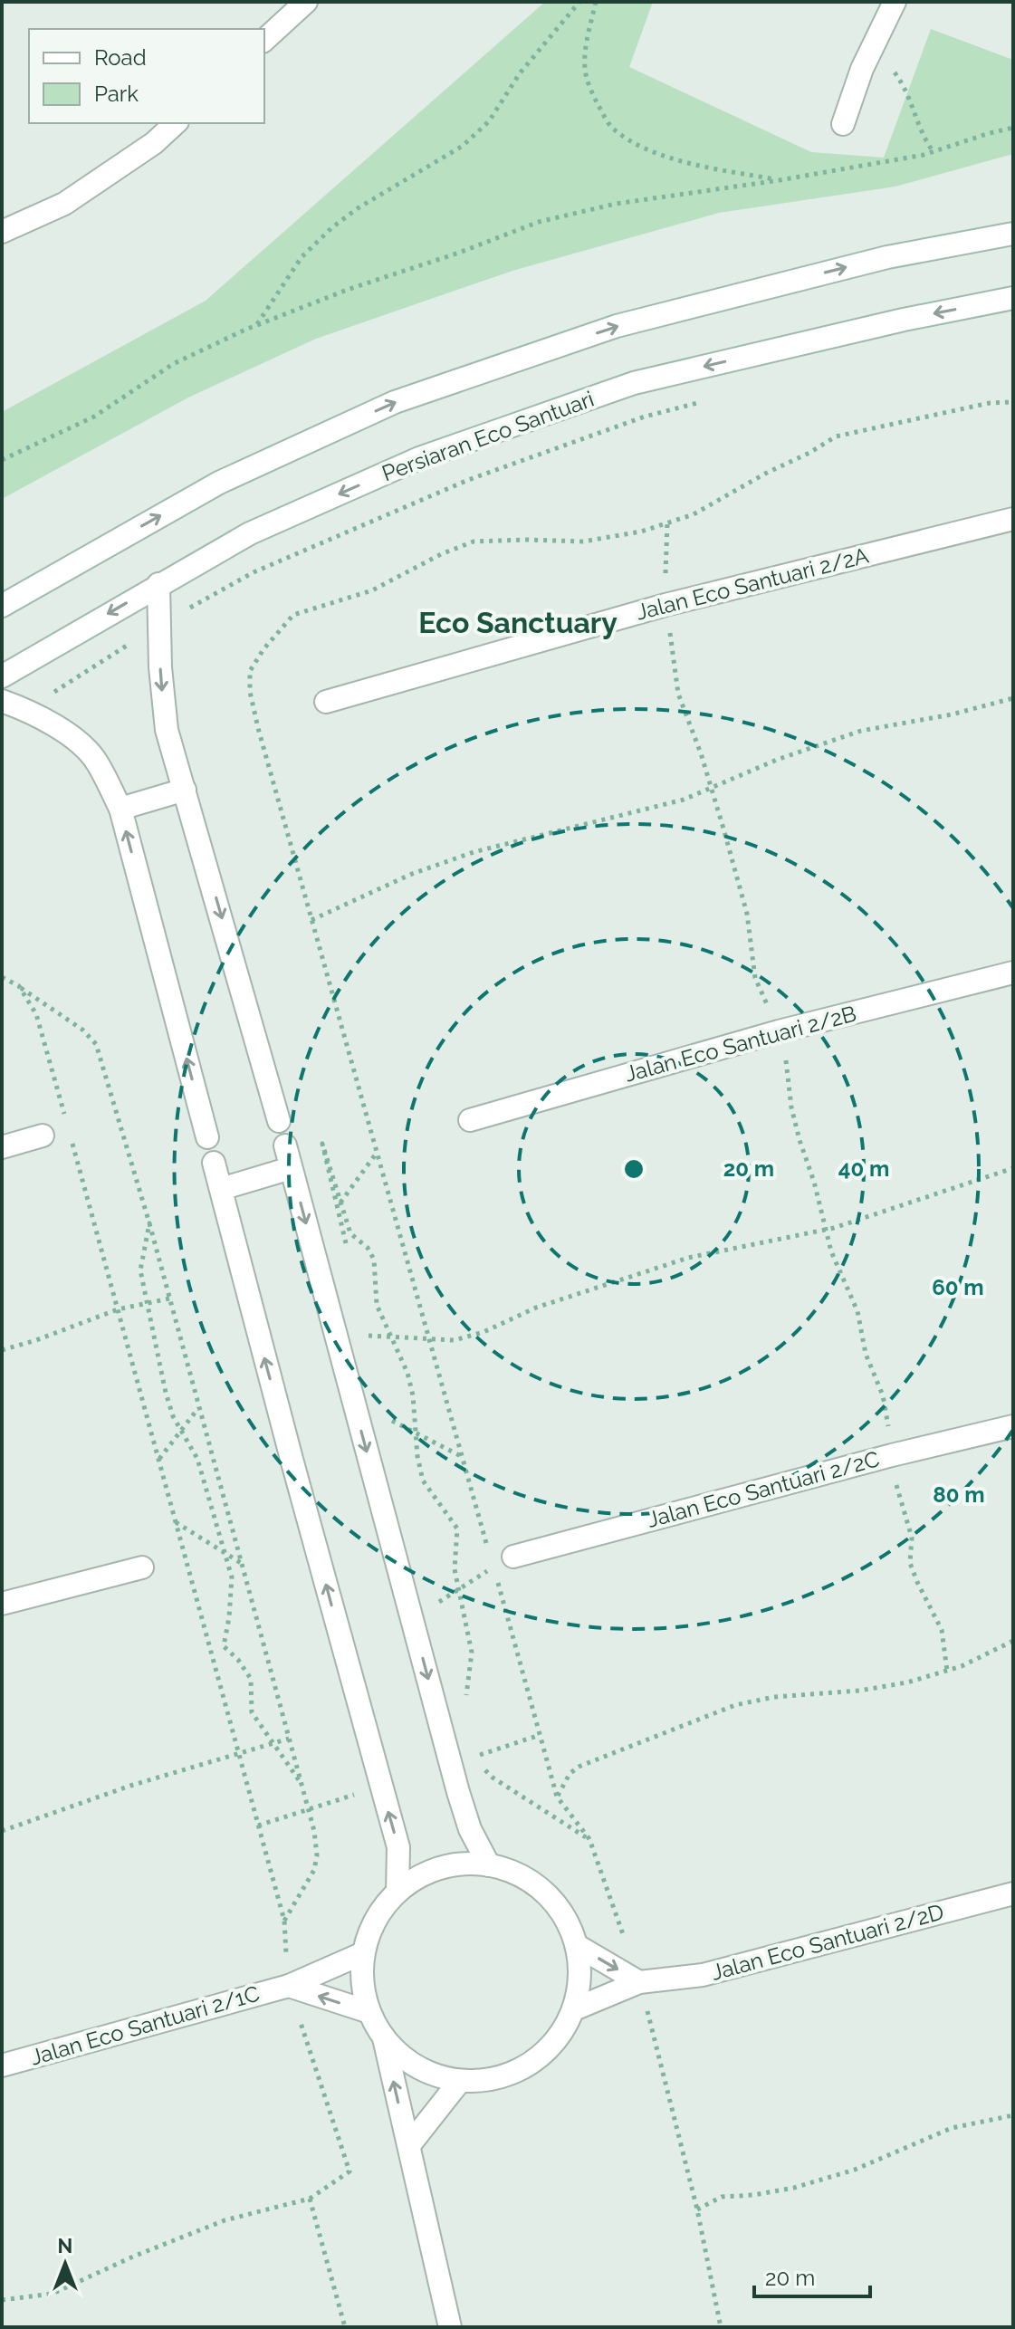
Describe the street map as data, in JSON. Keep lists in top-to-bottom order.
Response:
{
  "streets": {
    "street": [
      "Persiaran Eco Santuari",
      "Jalan Eco Santuari 2/2A",
      "Jalan Eco Santuari 2/2B",
      "Jalan Eco Santuari 2/2C",
      "Jalan Eco Santuari 2/2D",
      "Jalan Eco Santuari 2/1C"
    ]
  },
  "crossings": [
    ["Jalan Eco Santuari 2/2D", "Jalan Eco Santuari 2/1C"]
  ],
  "districts": ["Eco Sanctuary"],
  "legend": ["Road", "Park"],
  "scale_bar": "20 m",
  "north": "top",
  "rings": [
    "20 m",
    "40 m",
    "60 m",
    "80 m"
  ]
}
